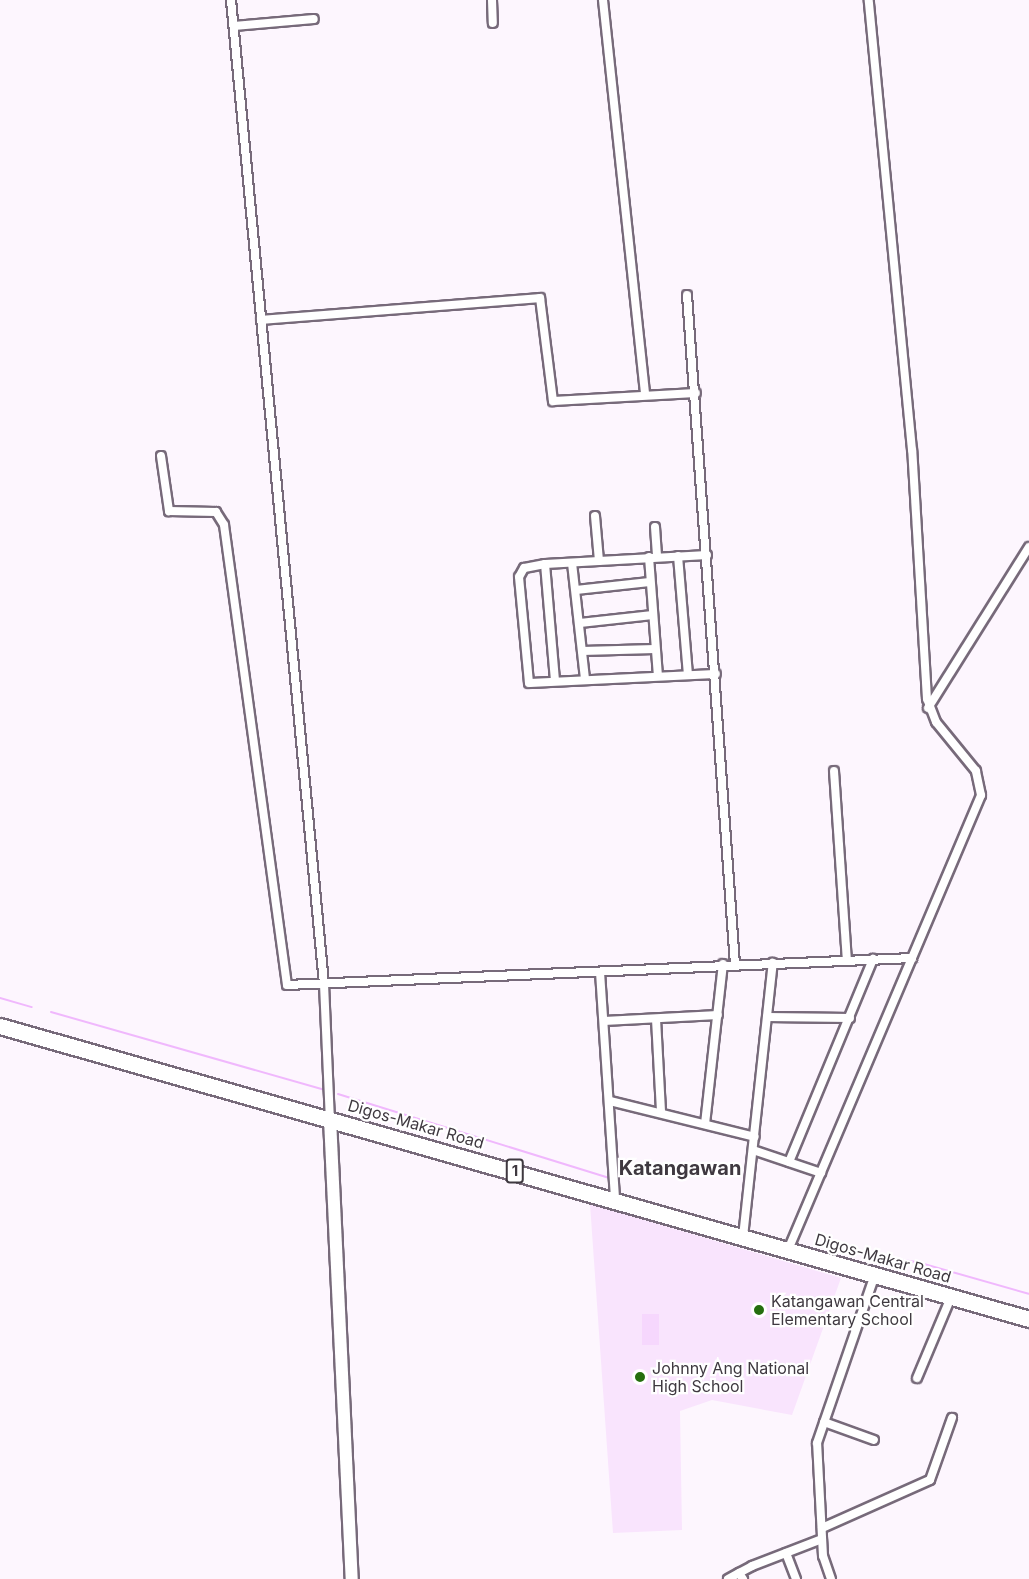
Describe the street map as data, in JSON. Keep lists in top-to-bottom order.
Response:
{
  "streets": {
    "highway": ["Digos-Makar Road", "1"]
  },
  "districts": ["Katangawan"],
  "places": ["Katangawan Central Elementary School", "Johnny Ang National High School"]
}
